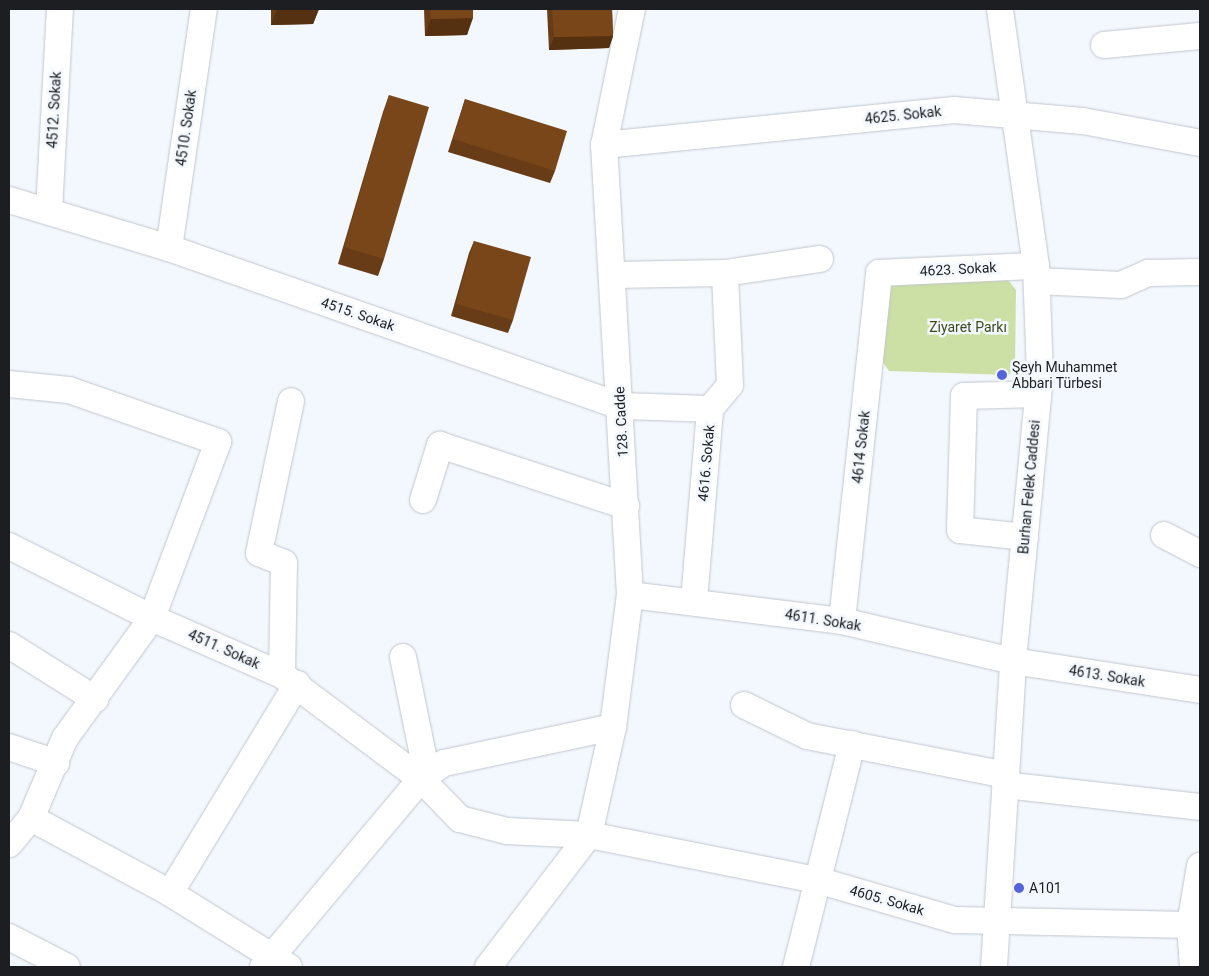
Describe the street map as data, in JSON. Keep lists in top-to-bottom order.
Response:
{
  "streets": {
    "street": [
      "4512. Sokak",
      "4625. Sokak",
      "4510. Sokak",
      "4623. Sokak",
      "4515. Sokak",
      "128. Cadde",
      "4614 Sokak",
      "4616. Sokak",
      "Burhan Felek Caddesi",
      "4611. Sokak",
      "4511. Sokak",
      "4613. Sokak",
      "4605. Sokak"
    ]
  },
  "crossings": [
    ["4512. Sokak", "4515. Sokak"],
    ["4625. Sokak", "128. Cadde"],
    ["4625. Sokak", "Burhan Felek Caddesi"],
    ["4510. Sokak", "4515. Sokak"],
    ["4623. Sokak", "4614 Sokak"],
    ["4623. Sokak", "Burhan Felek Caddesi"],
    ["4515. Sokak", "128. Cadde"],
    ["4515. Sokak", "4616. Sokak"],
    ["128. Cadde", "4611. Sokak"],
    ["128. Cadde", "4511. Sokak"],
    ["128. Cadde", "4605. Sokak"],
    ["4614 Sokak", "4611. Sokak"],
    ["4616. Sokak", "4611. Sokak"],
    ["Burhan Felek Caddesi", "4611. Sokak"],
    ["Burhan Felek Caddesi", "4613. Sokak"],
    ["Burhan Felek Caddesi", "4605. Sokak"],
    ["4611. Sokak", "4613. Sokak"],
    ["4511. Sokak", "4605. Sokak"]
  ],
  "parks": ["Ziyaret Parkı"],
  "places": ["Şeyh Muhammet Abbari Türbesi", "A101"]
}
